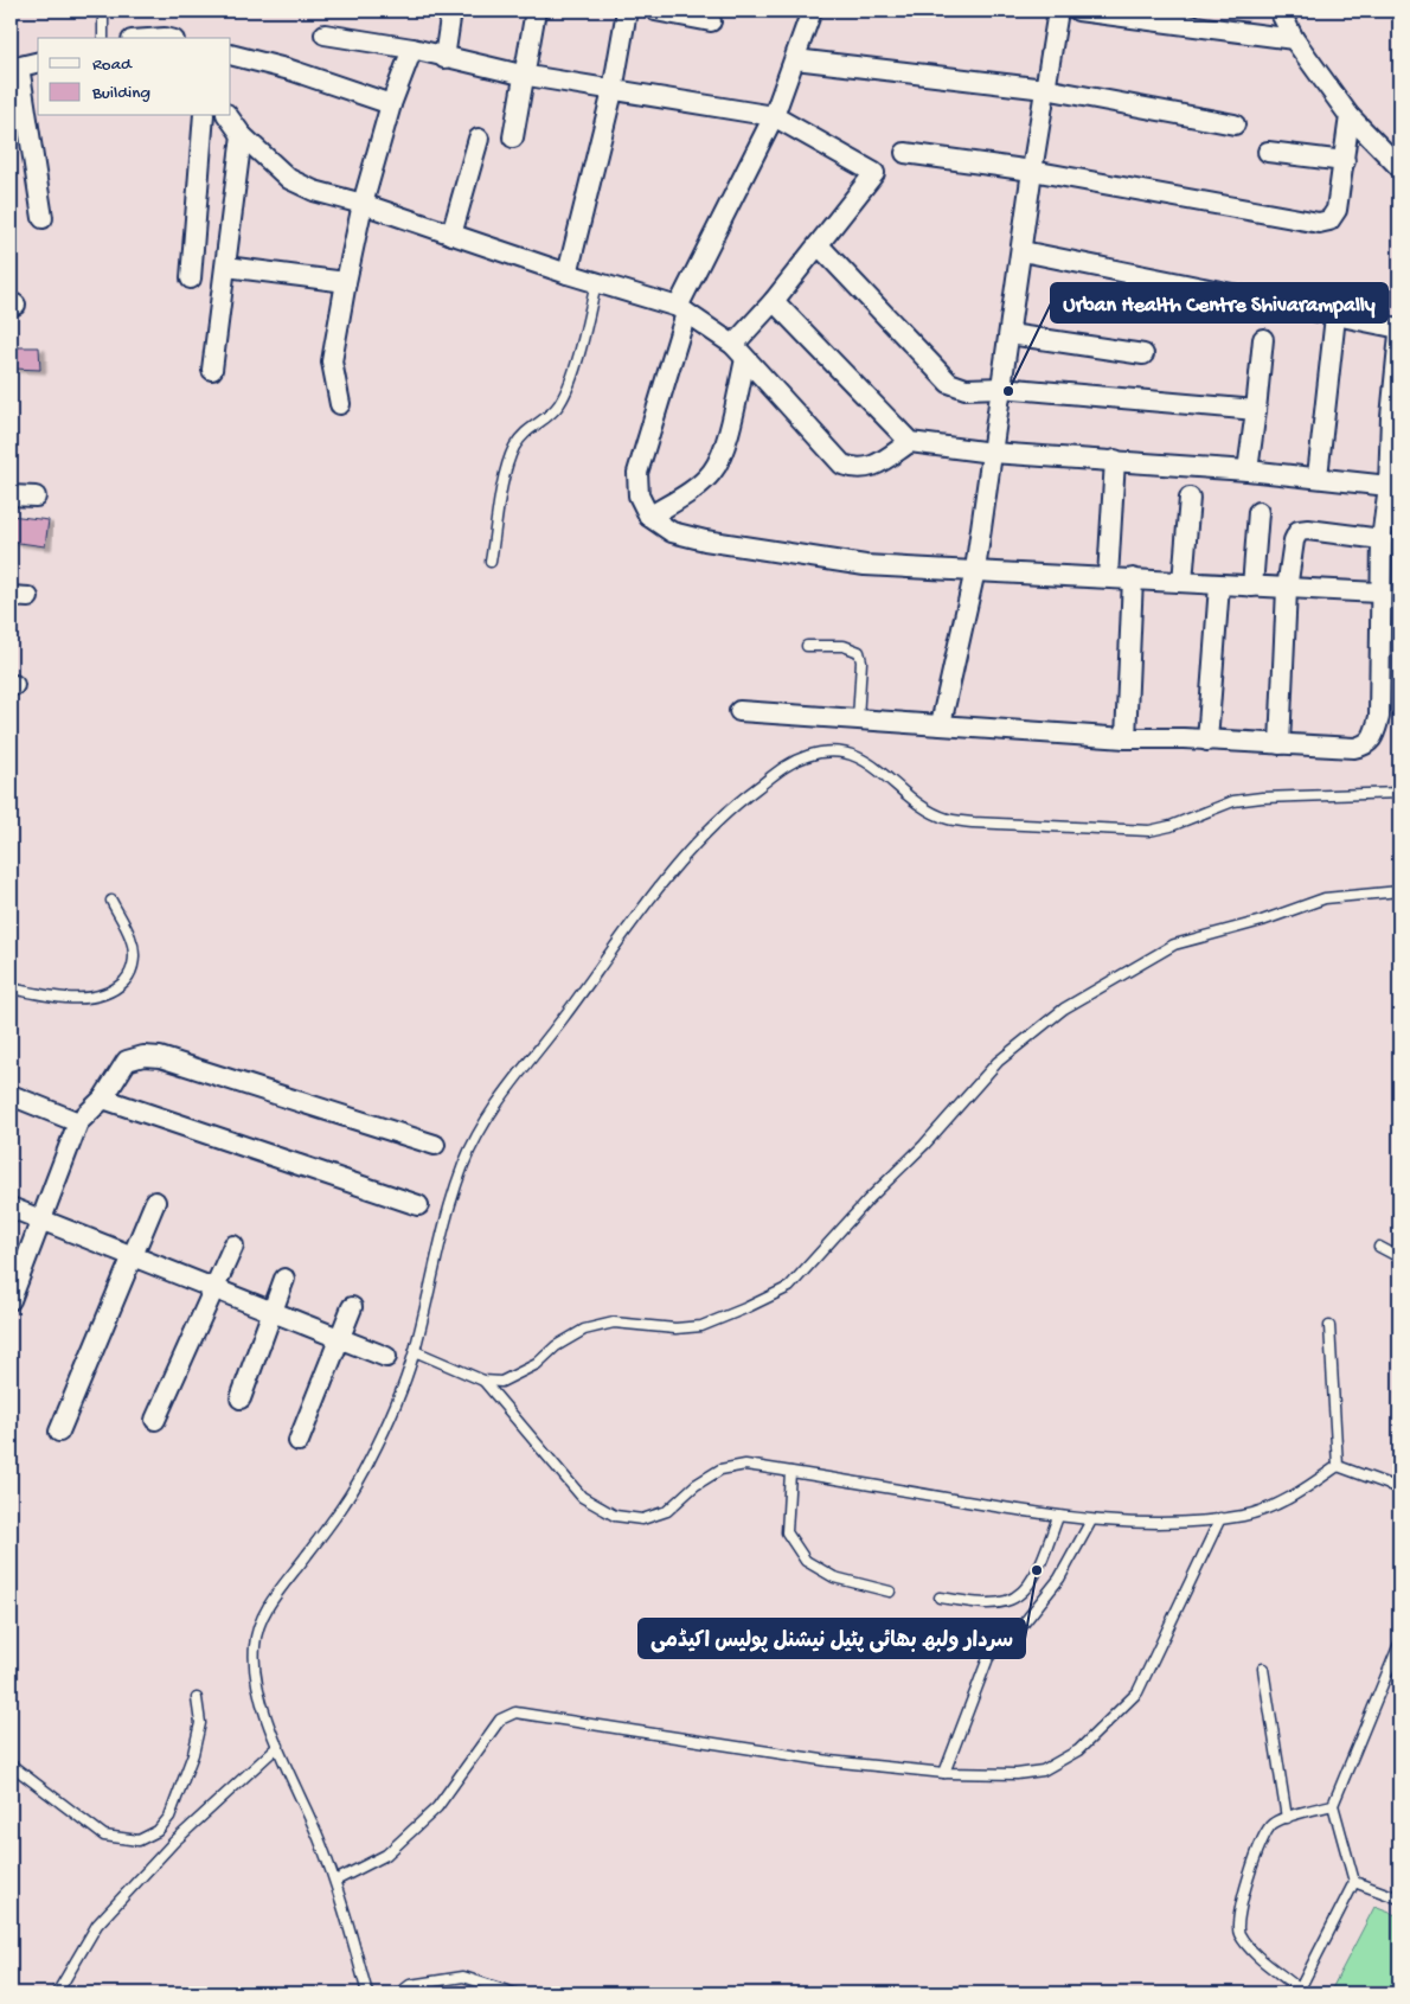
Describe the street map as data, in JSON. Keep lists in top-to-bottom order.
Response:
{
  "places": ["Urban Health Centre Shivarampally", "سردار ولبھ بھائی پٹیل نیشنل پولیس اکیڈمی"],
  "legend": ["Road", "Building"]
}
